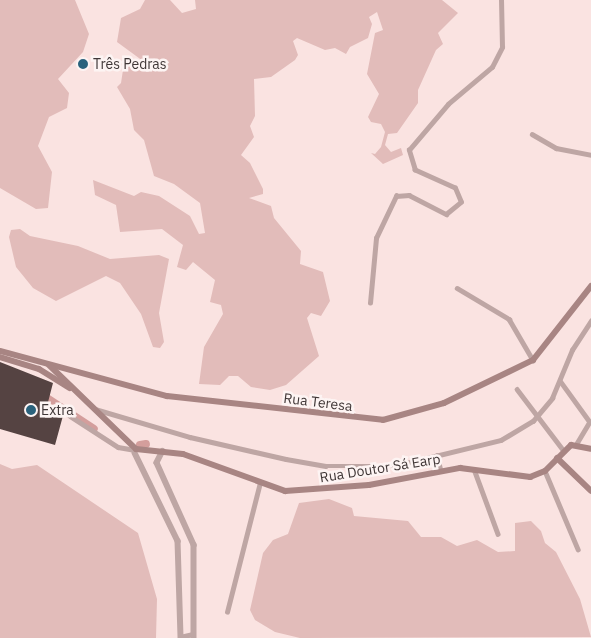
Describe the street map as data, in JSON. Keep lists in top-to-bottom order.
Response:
{
  "streets": {
    "main road": ["Rua Teresa", "Rua Doutor Sá Earp"]
  },
  "places": ["Três Pedras", "Extra"]
}
